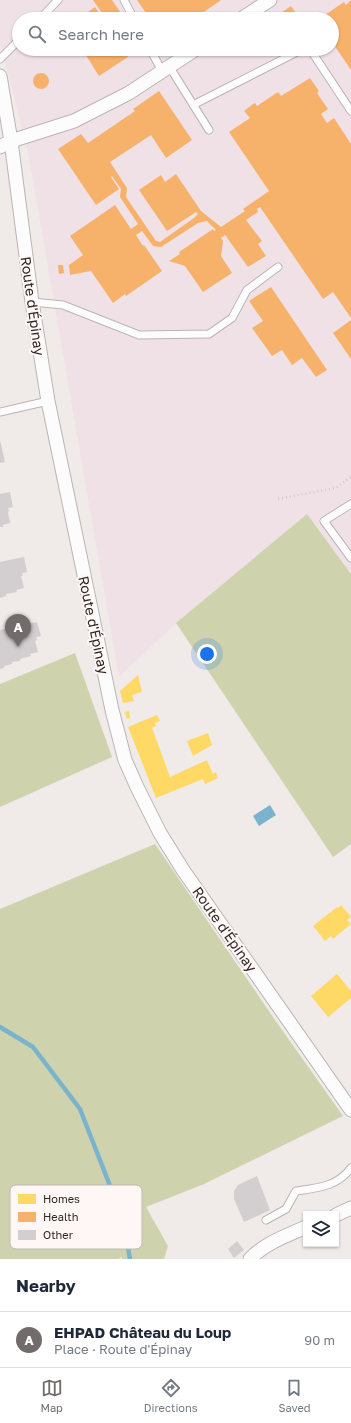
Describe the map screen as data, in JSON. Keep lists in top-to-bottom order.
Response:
{
  "streets": {
    "street": ["Route d'Épinay"]
  },
  "legend": ["Homes", "Health", "Other"],
  "page": {
    "search": "Search here",
    "pins": "A",
    "heading": "Nearby",
    "list": [
      {
        "mark": "A",
        "name": "EHPAD Château du Loup",
        "note": "Place · Route d'Épinay",
        "value": "90 m"
      }
    ],
    "nav": ["Map", "Directions", "Saved"]
  }
}
